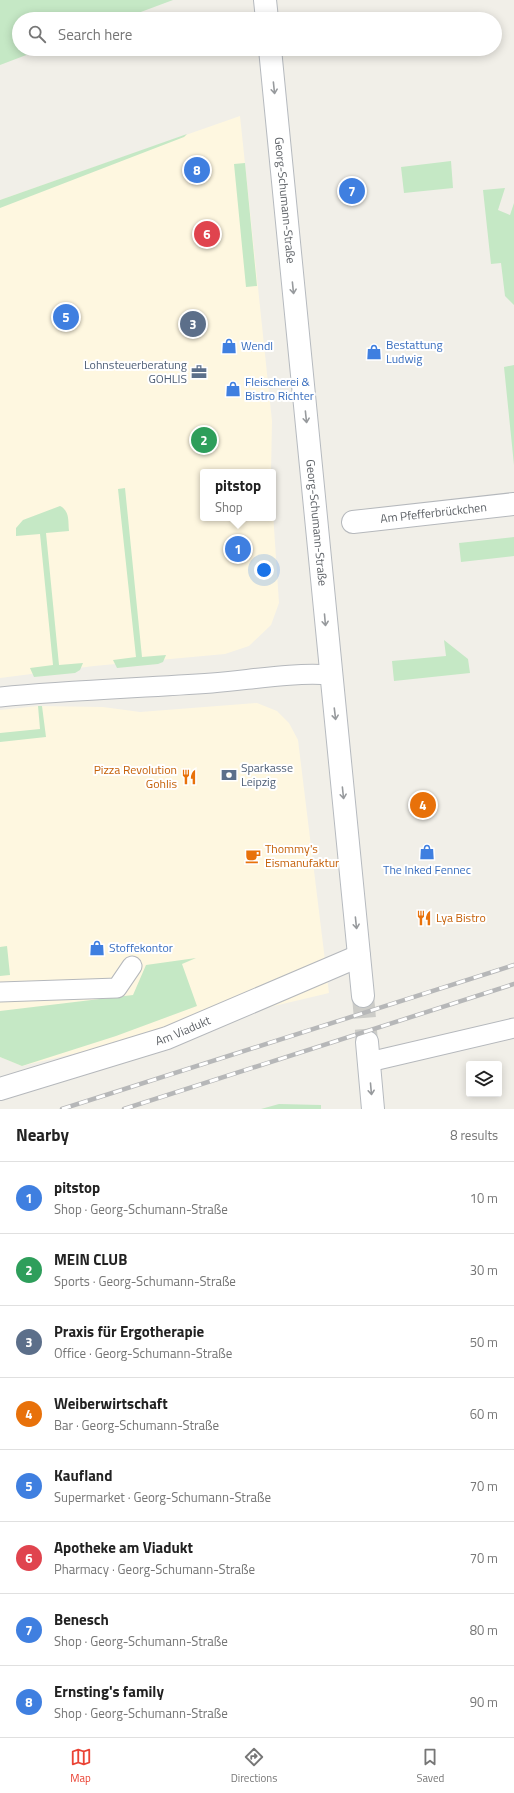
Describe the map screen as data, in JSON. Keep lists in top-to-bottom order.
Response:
{
  "streets": {
    "main road": ["Georg-Schumann-Straße", "Am Pfefferbrückchen", "Am Viadukt"]
  },
  "crossings": [
    ["Georg-Schumann-Straße", "Am Viadukt"]
  ],
  "one_way": ["Georg-Schumann-Straße"],
  "places": {
    "shop": [
      "Wendl",
      "Bestattung Ludwig",
      "Fleischerei & Bistro Richter",
      "The Inked Fennec",
      "Stoffekontor"
    ],
    "office": ["Lohnsteuerberatung GOHLIS"],
    "bank": ["Sparkasse Leipzig"],
    "restaurant": ["Pizza Revolution Gohlis", "Lya Bistro"],
    "cafe": ["Thommy's Eismanufaktur"]
  },
  "page": {
    "search": "Search here",
    "pins": [
      "8",
      "7",
      "6",
      "5",
      "3",
      "2",
      "1",
      "4"
    ],
    "popup": ["pitstop", "Shop"],
    "heading": ["Nearby", "8 results"],
    "list": [
      {
        "mark": "1",
        "name": "pitstop",
        "note": "Shop · Georg-Schumann-Straße",
        "value": "10 m"
      },
      {
        "mark": "2",
        "name": "MEIN CLUB",
        "note": "Sports · Georg-Schumann-Straße",
        "value": "30 m"
      },
      {
        "mark": "3",
        "name": "Praxis für Ergotherapie",
        "note": "Office · Georg-Schumann-Straße",
        "value": "50 m"
      },
      {
        "mark": "4",
        "name": "Weiberwirtschaft",
        "note": "Bar · Georg-Schumann-Straße",
        "value": "60 m"
      },
      {
        "mark": "5",
        "name": "Kaufland",
        "note": "Supermarket · Georg-Schumann-Straße",
        "value": "70 m"
      },
      {
        "mark": "6",
        "name": "Apotheke am Viadukt",
        "note": "Pharmacy · Georg-Schumann-Straße",
        "value": "70 m"
      },
      {
        "mark": "7",
        "name": "Benesch",
        "note": "Shop · Georg-Schumann-Straße",
        "value": "80 m"
      },
      {
        "mark": "8",
        "name": "Ernsting's family",
        "note": "Shop · Georg-Schumann-Straße",
        "value": "90 m"
      }
    ],
    "nav": ["Map", "Directions", "Saved"]
  }
}
